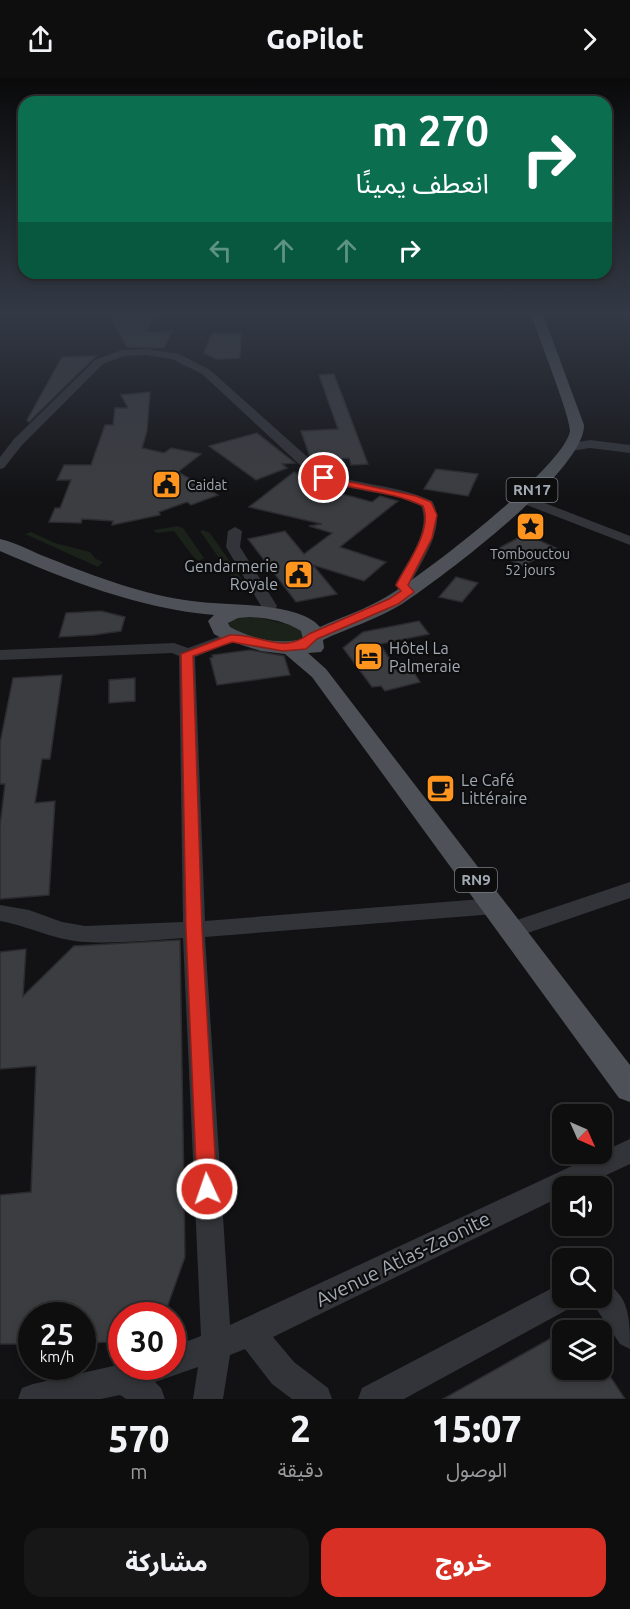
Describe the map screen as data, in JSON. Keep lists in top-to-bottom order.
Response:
{
  "streets": {
    "main road": ["RN17", "RN9"],
    "street": ["Avenue Atlas-Zaonite"]
  },
  "crossings": [
    ["RN17", "RN9"]
  ],
  "places": {
    "public building": ["Caidat", "Gendarmerie Royale"],
    "place": ["Tombouctou 52 jours"],
    "hotel": ["Hôtel La Palmeraie"],
    "cafe": ["Le Café Littéraire"]
  },
  "north": "bottom right",
  "page": {
    "header": "GoPilot",
    "turn": ["270 m", "انعطف يمينًا"],
    "speed": "25 km/h",
    "limit": "30",
    "eta": [
      "15:07",
      "الوصول",
      "2",
      "دقيقة",
      "570",
      "m"
    ],
    "buttons": ["خروج", "مشاركة"]
  }
}
